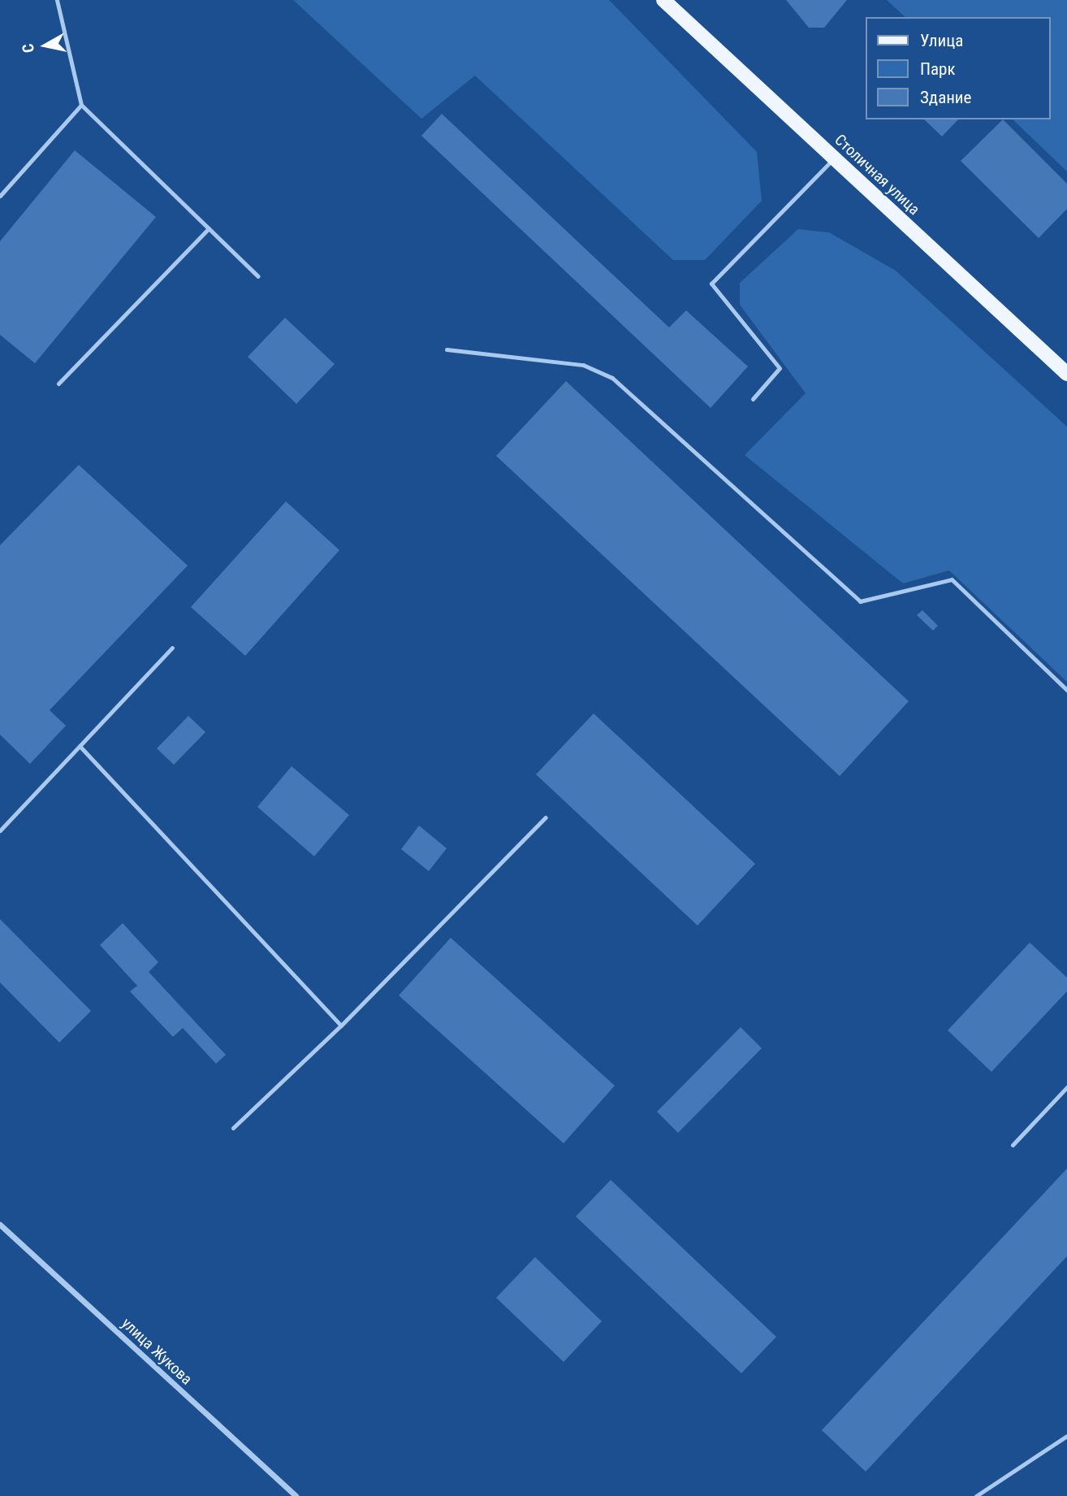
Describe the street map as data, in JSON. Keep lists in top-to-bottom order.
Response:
{
  "streets": {
    "main road": ["Столичная улица"],
    "street": ["улица Жукова"]
  },
  "legend": ["Улица", "Парк", "Здание"],
  "north": "left"
}
